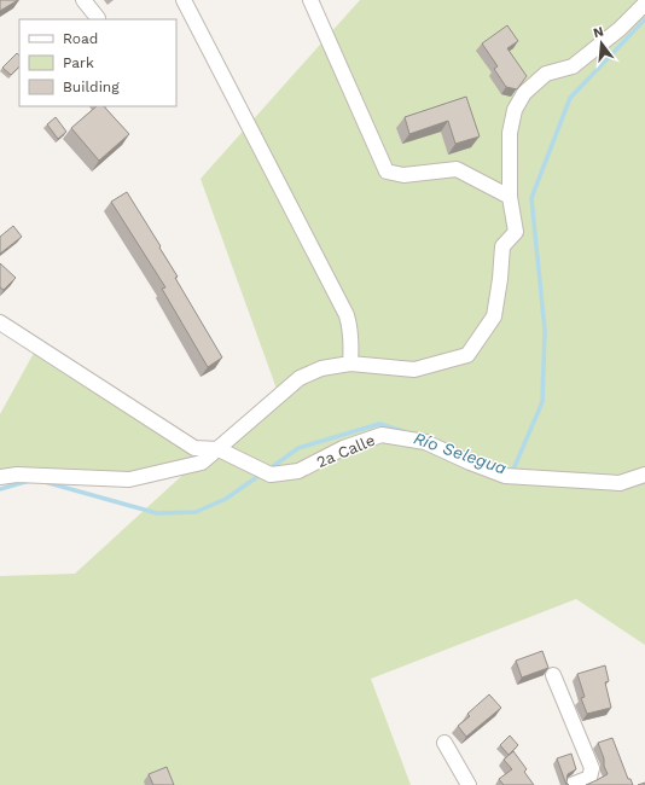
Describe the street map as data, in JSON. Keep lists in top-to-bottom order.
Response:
{
  "streets": {
    "street": ["2a Calle"]
  },
  "water": ["Río Selegua"],
  "legend": ["Road", "Park", "Building"],
  "north": "top"
}
